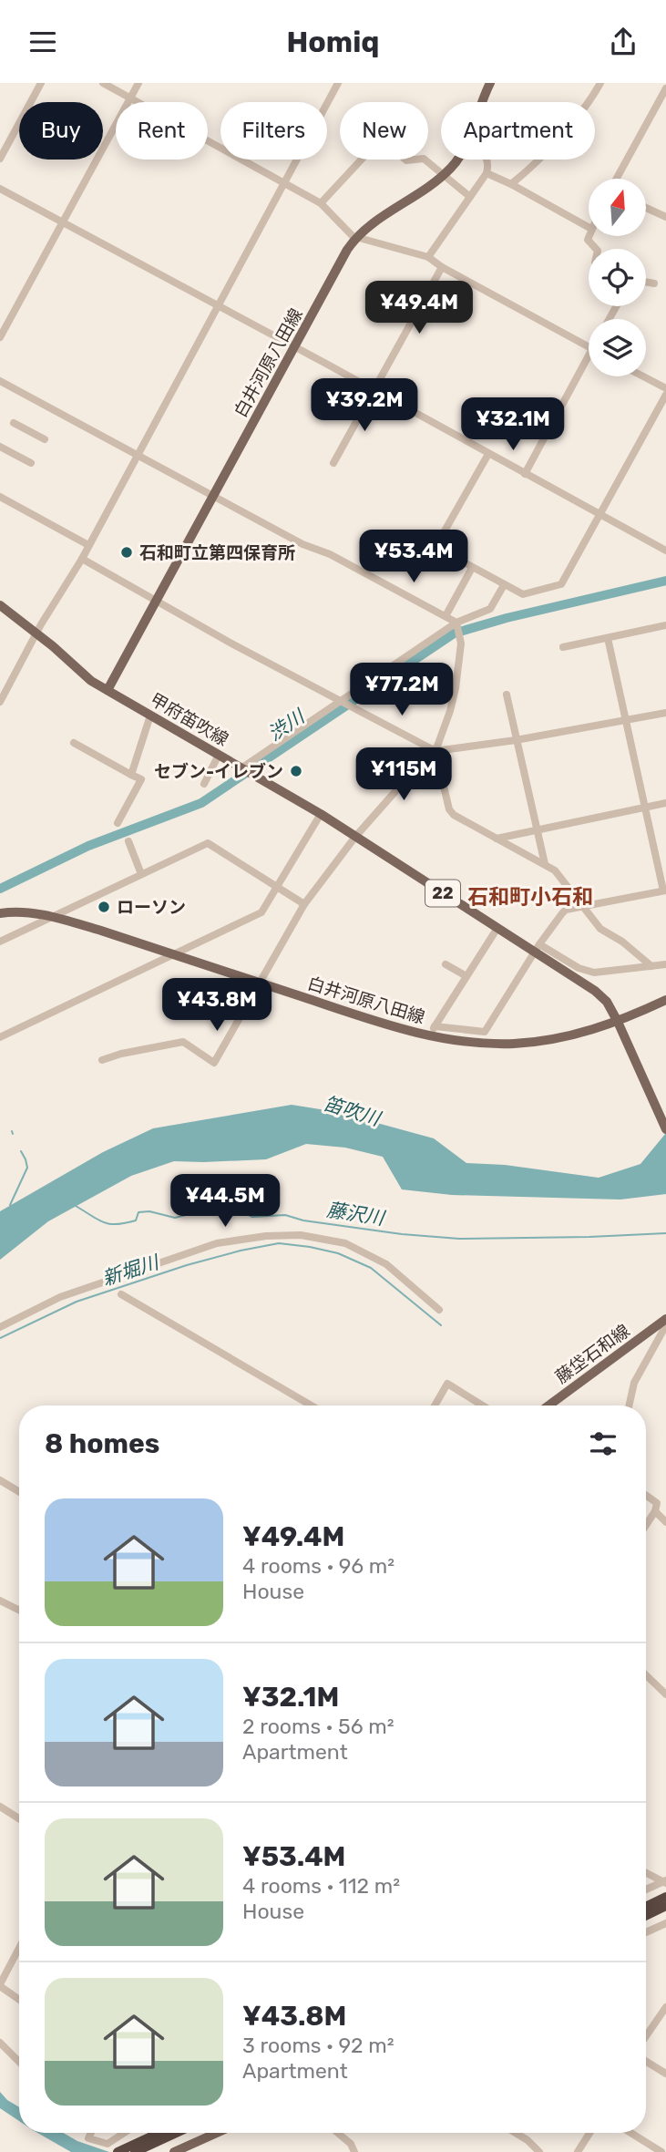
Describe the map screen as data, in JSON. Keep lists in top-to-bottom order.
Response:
{
  "streets": {
    "main road": [
      "白井河原八田線",
      "甲府笛吹線",
      "22",
      "藤垈石和線"
    ]
  },
  "crossings": [
    ["白井河原八田線", "甲府笛吹線"]
  ],
  "districts": ["石和町小石和"],
  "water": [
    "渋川",
    "笛吹川",
    "藤沢川",
    "新堀川"
  ],
  "places": ["石和町立第四保育所", "セブン-イレブン", "ローソン"],
  "north": "top",
  "page": {
    "header": "Homiq",
    "chip": [
      "Buy",
      "Rent",
      "Filters",
      "New",
      "Apartment"
    ],
    "price": [
      "¥49.4M",
      "¥39.2M",
      "¥32.1M",
      "¥53.4M",
      "¥77.2M",
      "¥115M",
      "¥43.8M",
      "¥44.5M"
    ],
    "heading": "8 homes",
    "list": [
      {
        "name": "¥49.4M",
        "note": "4 rooms · 96 m² · House"
      },
      {
        "name": "¥32.1M",
        "note": "2 rooms · 56 m² · Apartment"
      },
      {
        "name": "¥53.4M",
        "note": "4 rooms · 112 m² · House"
      },
      {
        "name": "¥43.8M",
        "note": "3 rooms · 92 m² · Apartment"
      }
    ]
  }
}
